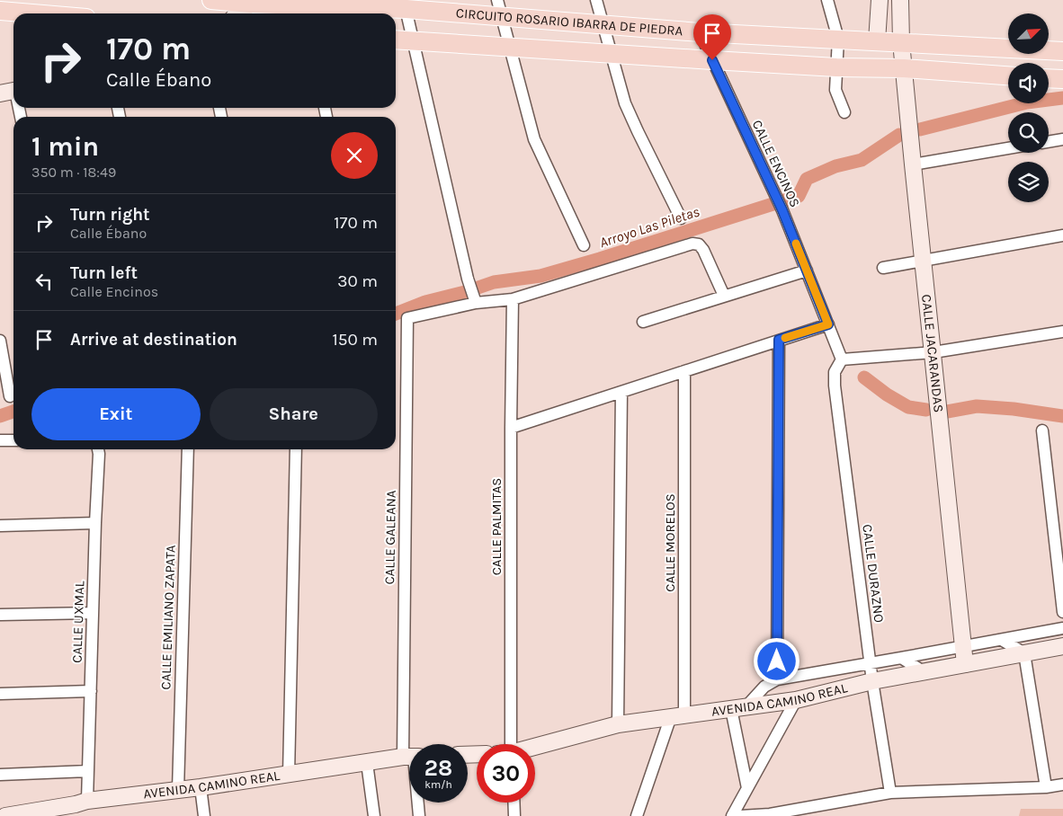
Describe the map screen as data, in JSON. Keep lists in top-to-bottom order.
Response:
{
  "streets": {
    "main road": ["CIRCUITO ROSARIO IBARRA DE PIEDRA"],
    "street": [
      "CALLE ENCINOS",
      "CALLE JACARANDAS",
      "CALLE PALMITAS",
      "CALLE GALEANA",
      "CALLE MORELOS",
      "CALLE DURAZNO",
      "CALLE EMILIANO ZAPATA",
      "CALLE UXMAL",
      "AVENIDA CAMINO REAL"
    ]
  },
  "crossings": [
    ["CIRCUITO ROSARIO IBARRA DE PIEDRA", "CALLE ENCINOS"],
    ["CIRCUITO ROSARIO IBARRA DE PIEDRA", "CALLE JACARANDAS"],
    ["CALLE ENCINOS", "CALLE DURAZNO"],
    ["CALLE JACARANDAS", "AVENIDA CAMINO REAL"],
    ["CALLE MORELOS", "AVENIDA CAMINO REAL"],
    ["CALLE DURAZNO", "AVENIDA CAMINO REAL"],
    ["CALLE EMILIANO ZAPATA", "AVENIDA CAMINO REAL"],
    ["CALLE UXMAL", "AVENIDA CAMINO REAL"]
  ],
  "water": ["Arroyo Las Piletas"],
  "north": "top right",
  "page": {
    "turn": ["170 m", "Calle Ébano"],
    "heading": ["1 min", "350 m · 18:49"],
    "list": [
      {
        "name": "Turn right",
        "note": "Calle Ébano",
        "value": "170 m"
      },
      {
        "name": "Turn left",
        "note": "Calle Encinos",
        "value": "30 m"
      },
      {
        "name": "Arrive at destination",
        "value": "150 m"
      }
    ],
    "buttons": ["Exit", "Share"],
    "speed": "28 km/h",
    "limit": "30"
  }
}
